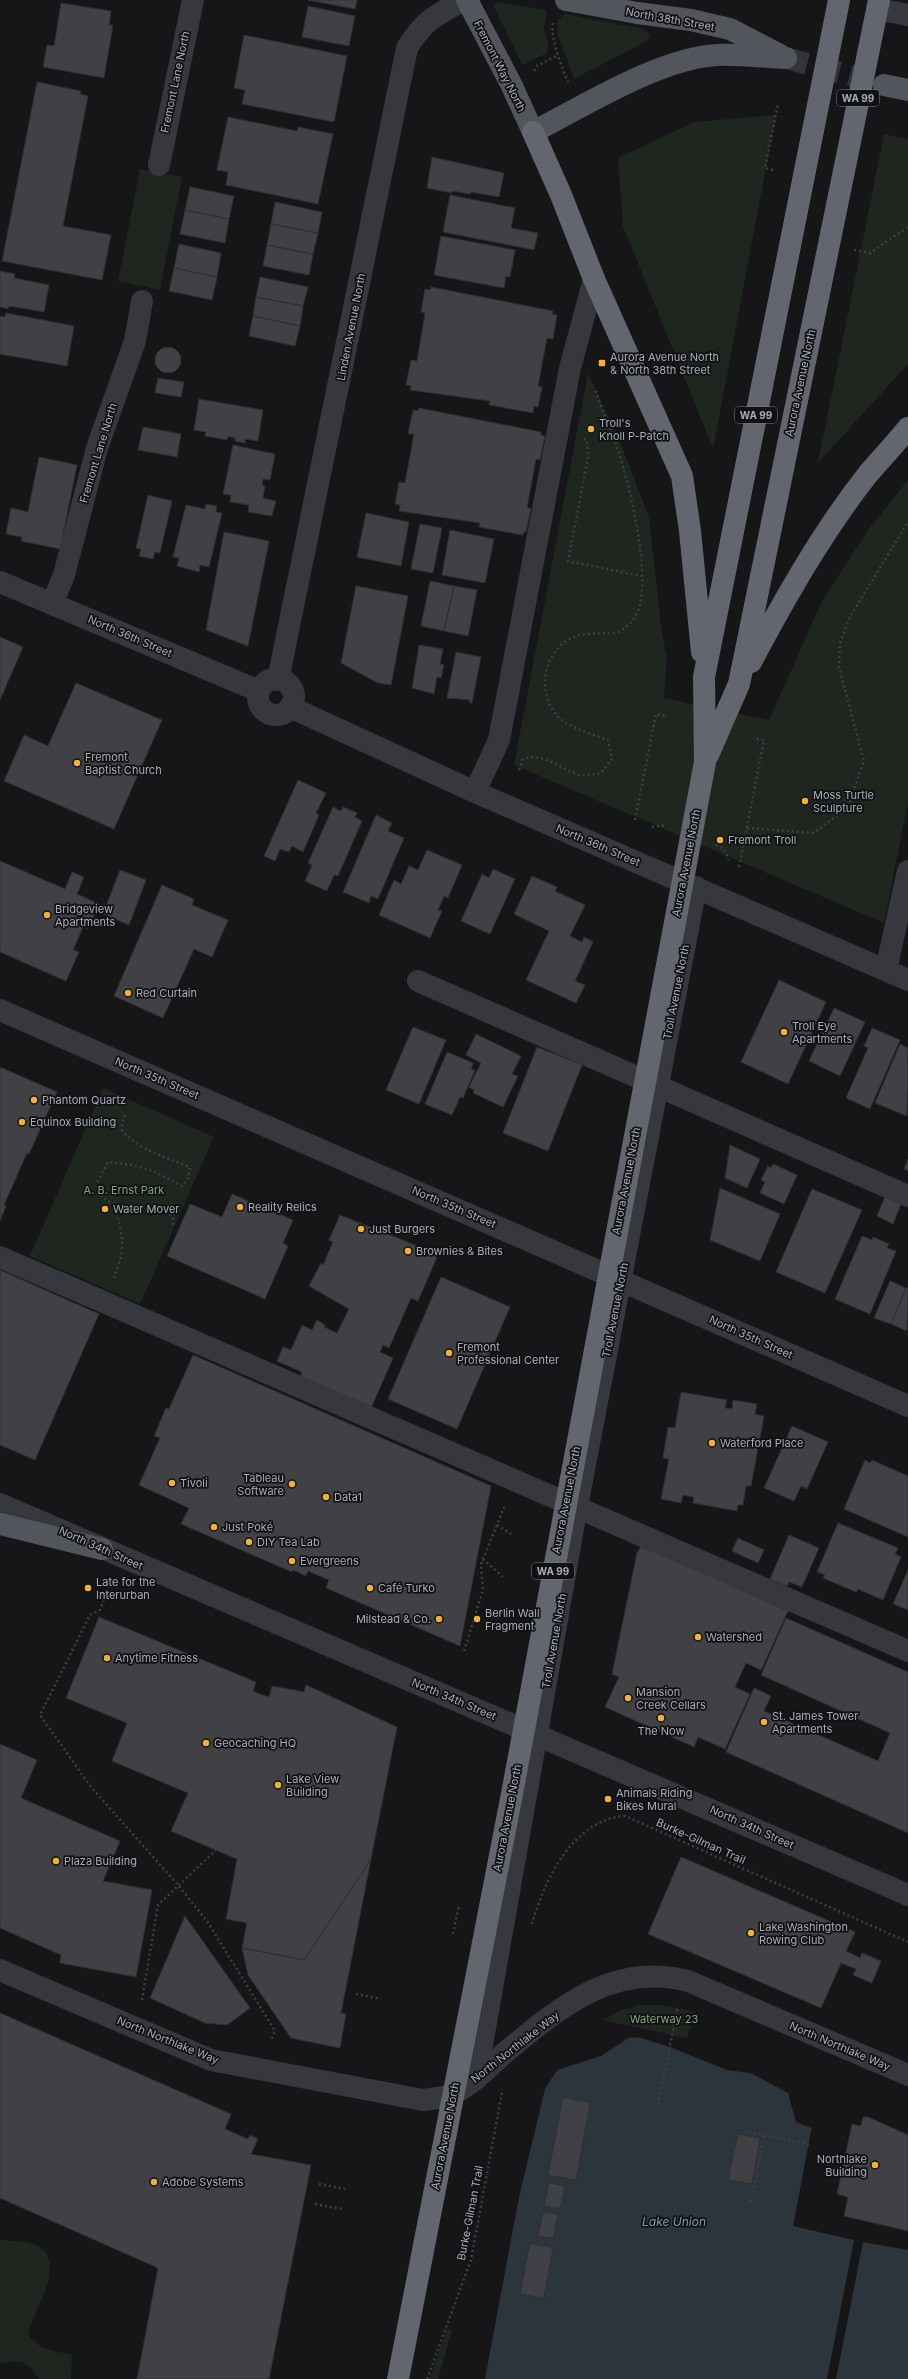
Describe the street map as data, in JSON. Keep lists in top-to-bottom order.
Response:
{
  "streets": {
    "highway": ["WA 99", "Aurora Avenue North"],
    "main road": ["North 38th Street", "Fremont Way North"],
    "street": [
      "Fremont Lane North",
      "Linden Avenue North",
      "North 36th Street",
      "Troll Avenue North",
      "North 35th Street",
      "North 34th Street",
      "North Northlake Way"
    ],
    "path": ["Burke-Gilman Trail"]
  },
  "crossings": [
    ["North 38th Street", "Fremont Way North"],
    ["Fremont Way North", "Linden Avenue North"],
    ["Fremont Lane North", "North 36th Street"],
    ["Linden Avenue North", "North 36th Street"],
    ["North 36th Street", "Troll Avenue North"],
    ["Troll Avenue North", "North 35th Street"],
    ["Troll Avenue North", "North 34th Street"],
    ["Troll Avenue North", "North Northlake Way"]
  ],
  "water": ["Lake Union"],
  "parks": ["A. B. Ernst Park", "Waterway 23"],
  "places": {
    "transit": ["Aurora Avenue North & North 38th Street"],
    "other": [
      "Troll's Knoll P-Patch",
      "Fremont Baptist Church",
      "Moss Turtle Sculpture",
      "Fremont Troll",
      "Bridgeview Apartments",
      "Red Curtain",
      "Troll Eye Apartments",
      "Phantom Quartz",
      "Equinox Building",
      "Reality Relics",
      "Water Mover",
      "Just Burgers",
      "Brownies & Bites",
      "Fremont Professional Center",
      "Waterford Place",
      "Tivoli",
      "Tableau Software",
      "Data1",
      "Just Poké",
      "DIY Tea Lab",
      "Evergreens",
      "Late for the Interurban",
      "Café Turko",
      "Milstead & Co.",
      "Berlin Wall Fragment",
      "Watershed",
      "Anytime Fitness",
      "Mansion Creek Cellars",
      "The Now",
      "St. James Tower Apartments",
      "Geocaching HQ",
      "Lake View Building",
      "Animals Riding Bikes Mural",
      "Plaza Building",
      "Lake Washington Rowing Club",
      "Northlake Building",
      "Adobe Systems"
    ]
  }
}
